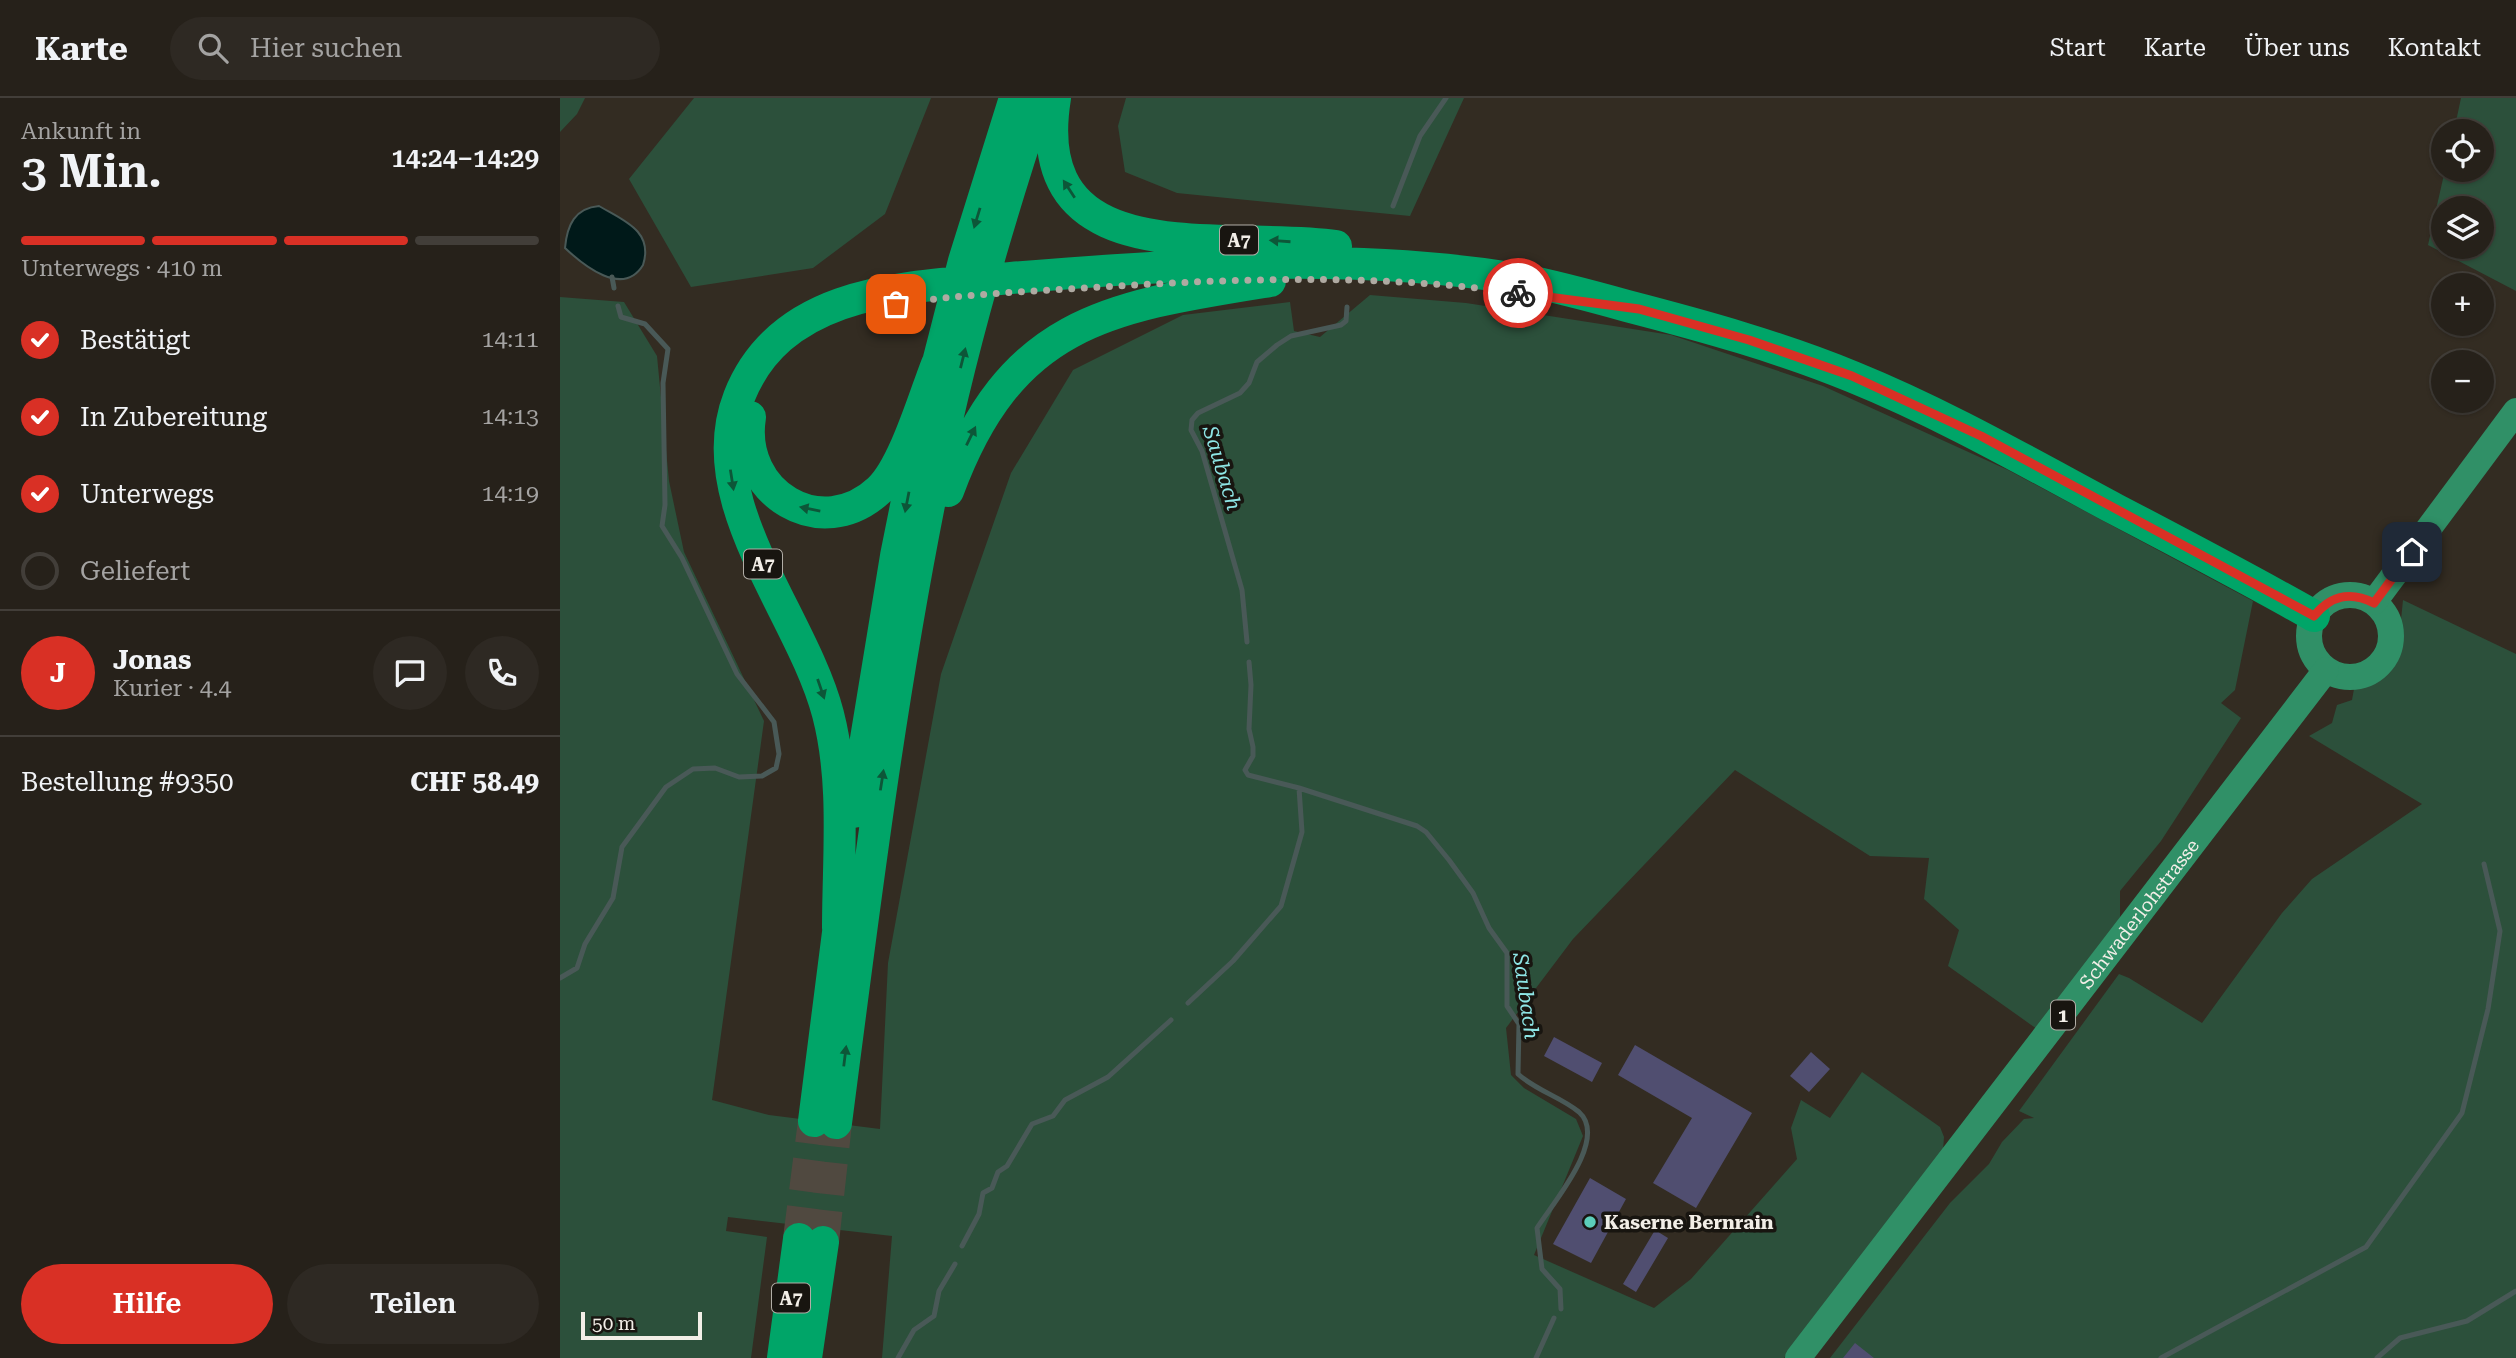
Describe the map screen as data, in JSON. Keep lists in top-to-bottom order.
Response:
{
  "streets": {
    "highway": ["A7"],
    "main road": ["Schwaderlohstrasse", "1"]
  },
  "water": ["Saubach"],
  "places": ["Kaserne Bernrain"],
  "scale_bar": "50 m",
  "page": {
    "header": "Karte",
    "search": "Hier suchen",
    "nav": [
      "Start",
      "Karte",
      "Über uns",
      "Kontakt"
    ],
    "heading": ["3 Min.", "Ankunft in", "14:24–14:29"],
    "panel": [
      "Jonas",
      "Kurier · 4.4",
      "Bestellung #9350",
      "CHF 58.49"
    ],
    "map_buttons": ["+", "−"],
    "bar": "Unterwegs · 410 m",
    "list": [
      ["Bestätigt", "14:11"],
      ["In Zubereitung", "14:13"],
      ["Unterwegs", "14:19"],
      "Geliefert"
    ],
    "round": "J",
    "buttons": ["Hilfe", "Teilen"],
    "scale": "50 m"
  }
}
